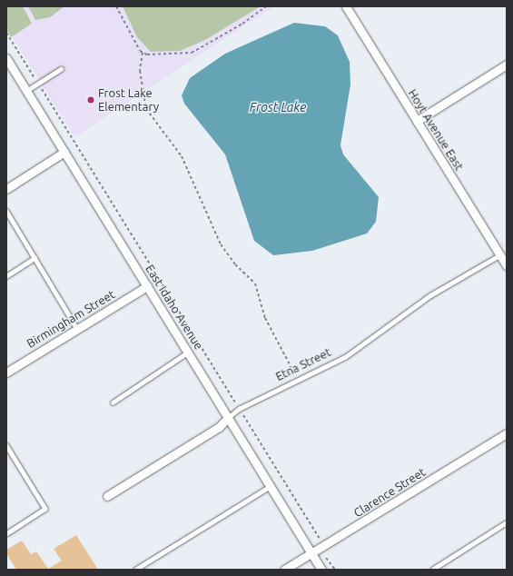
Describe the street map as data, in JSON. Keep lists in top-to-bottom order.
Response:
{
  "streets": {
    "street": [
      "Hoyt Avenue East",
      "East Idaho Avenue",
      "Birmingham Street",
      "Etna Street",
      "Clarence Street"
    ]
  },
  "crossings": [
    ["Hoyt Avenue East", "Etna Street"],
    ["East Idaho Avenue", "Birmingham Street"],
    ["East Idaho Avenue", "Etna Street"],
    ["East Idaho Avenue", "Clarence Street"]
  ],
  "water": ["Frost Lake"],
  "places": ["Frost Lake Elementary"]
}
